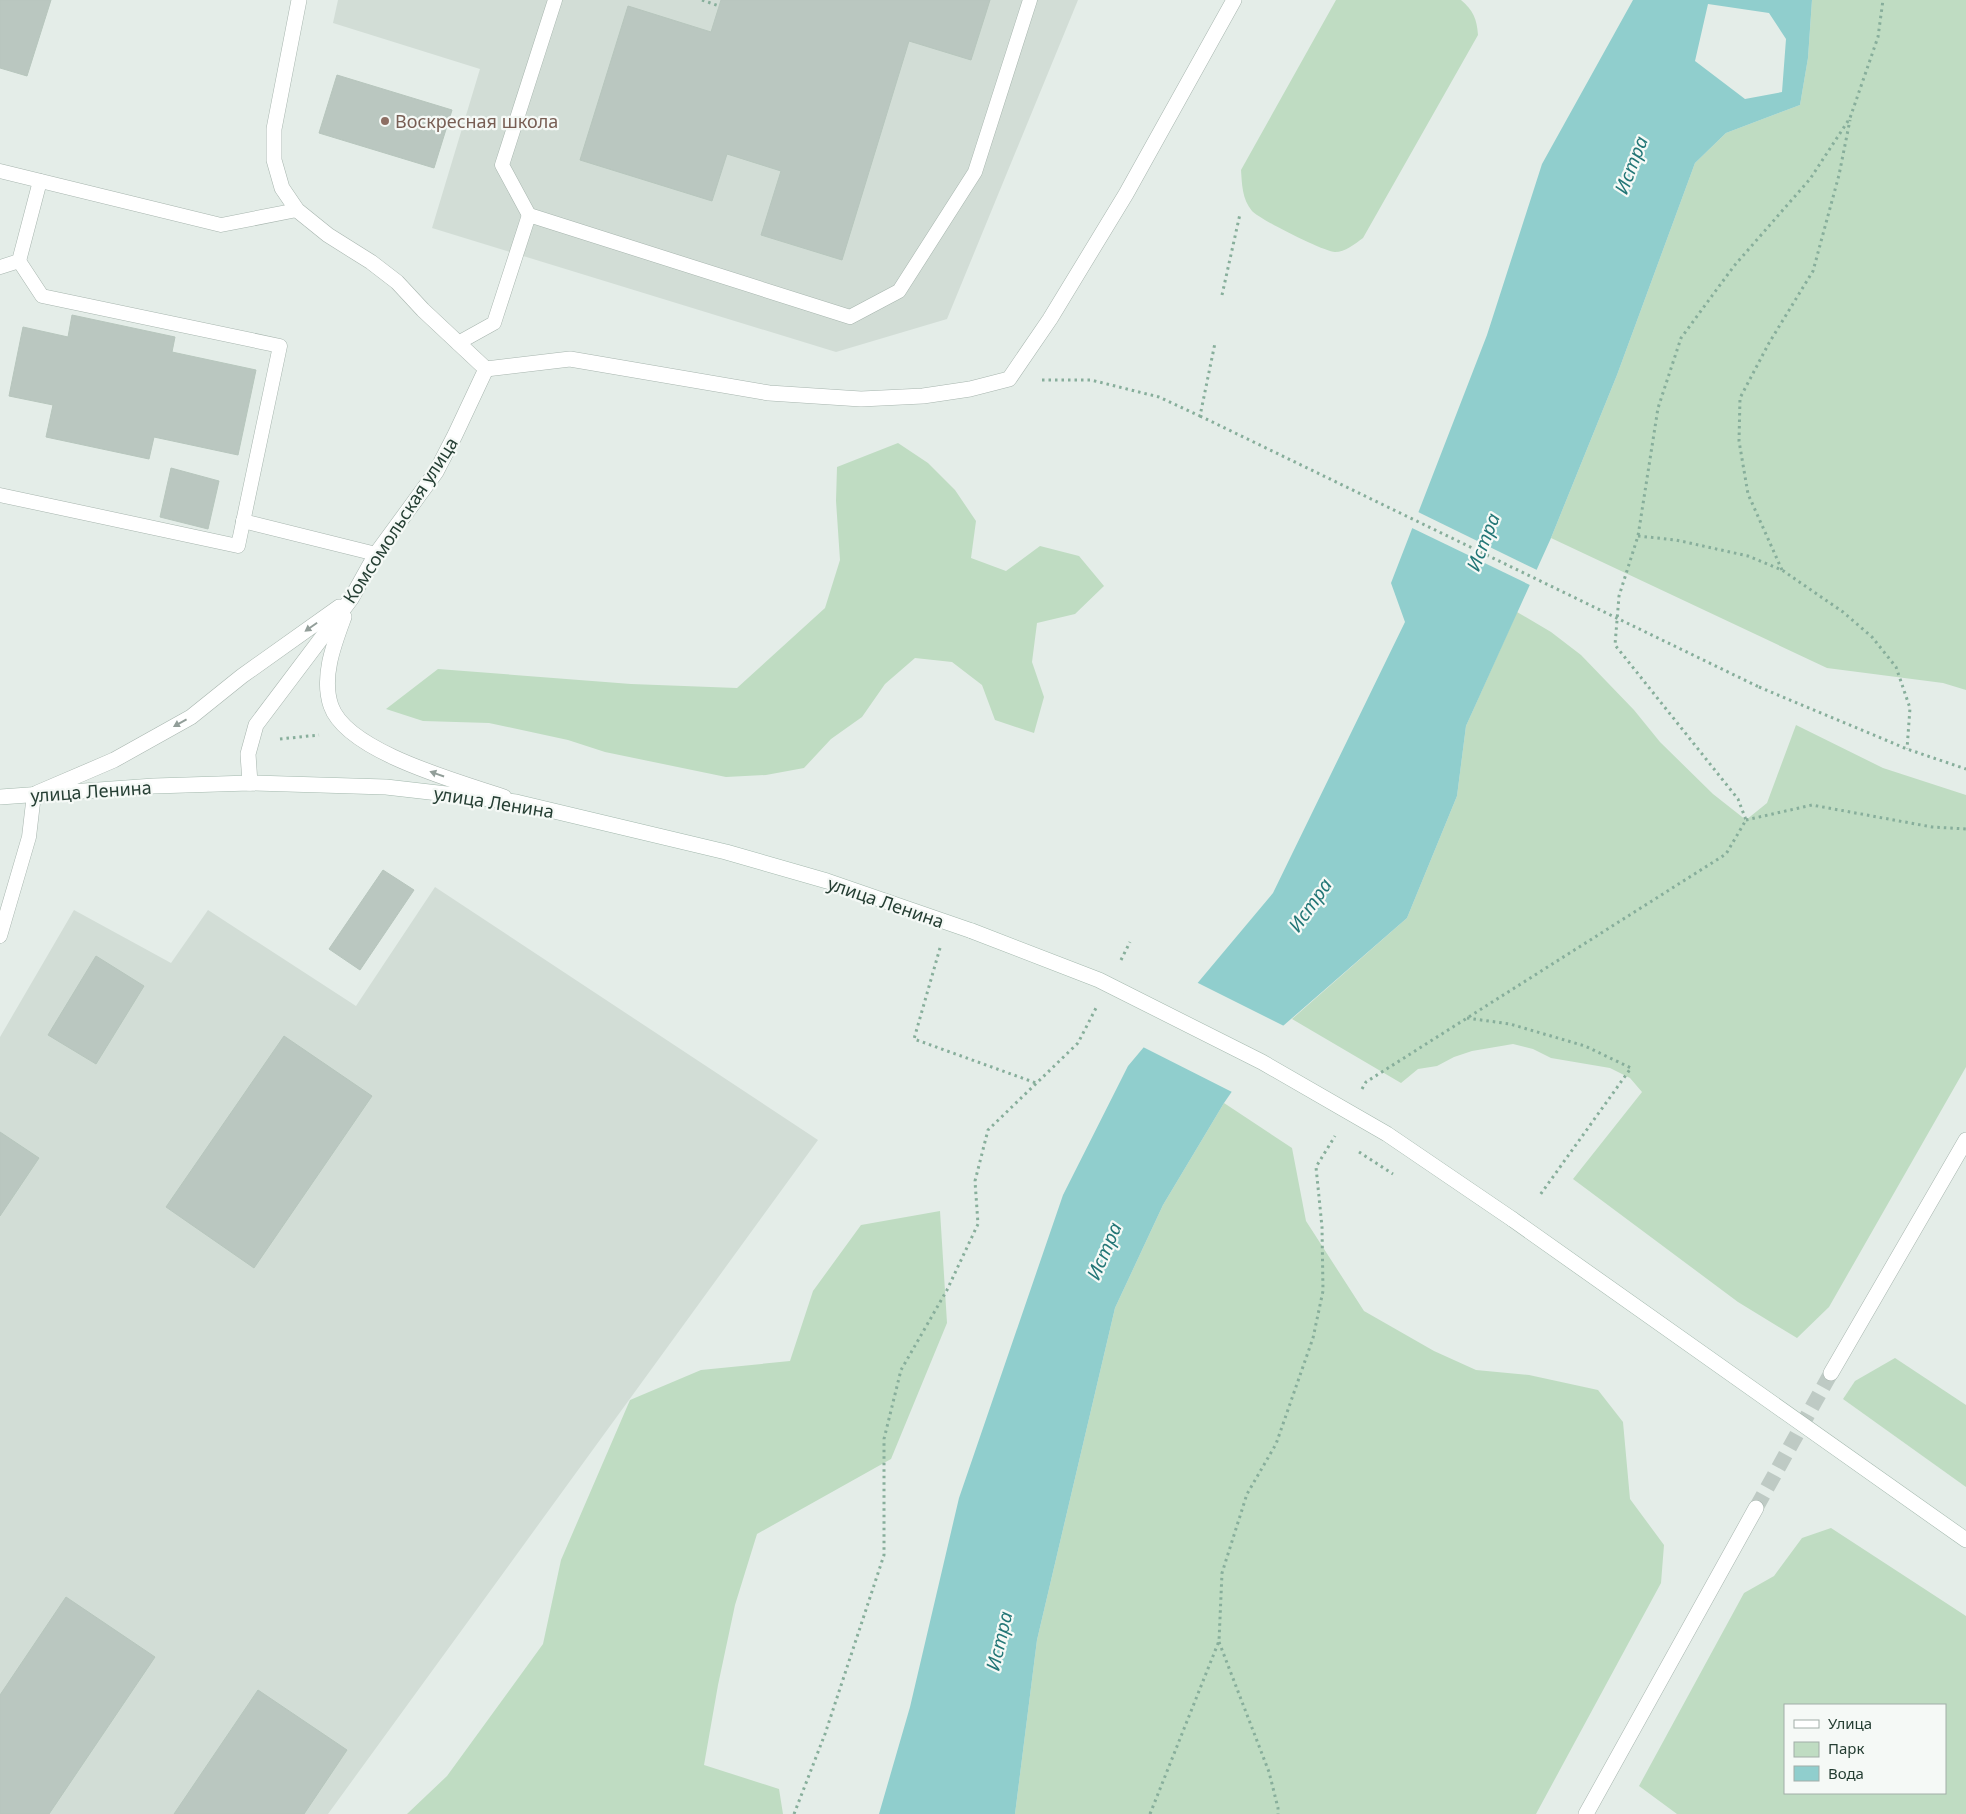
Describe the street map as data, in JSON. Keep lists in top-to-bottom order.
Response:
{
  "streets": {
    "street": ["Комсомольская улица", "улица Ленина"]
  },
  "crossings": [
    ["Комсомольская улица", "улица Ленина"]
  ],
  "water": ["Истра"],
  "places": ["Воскресная школа"],
  "legend": ["Улица", "Парк", "Вода"]
}
